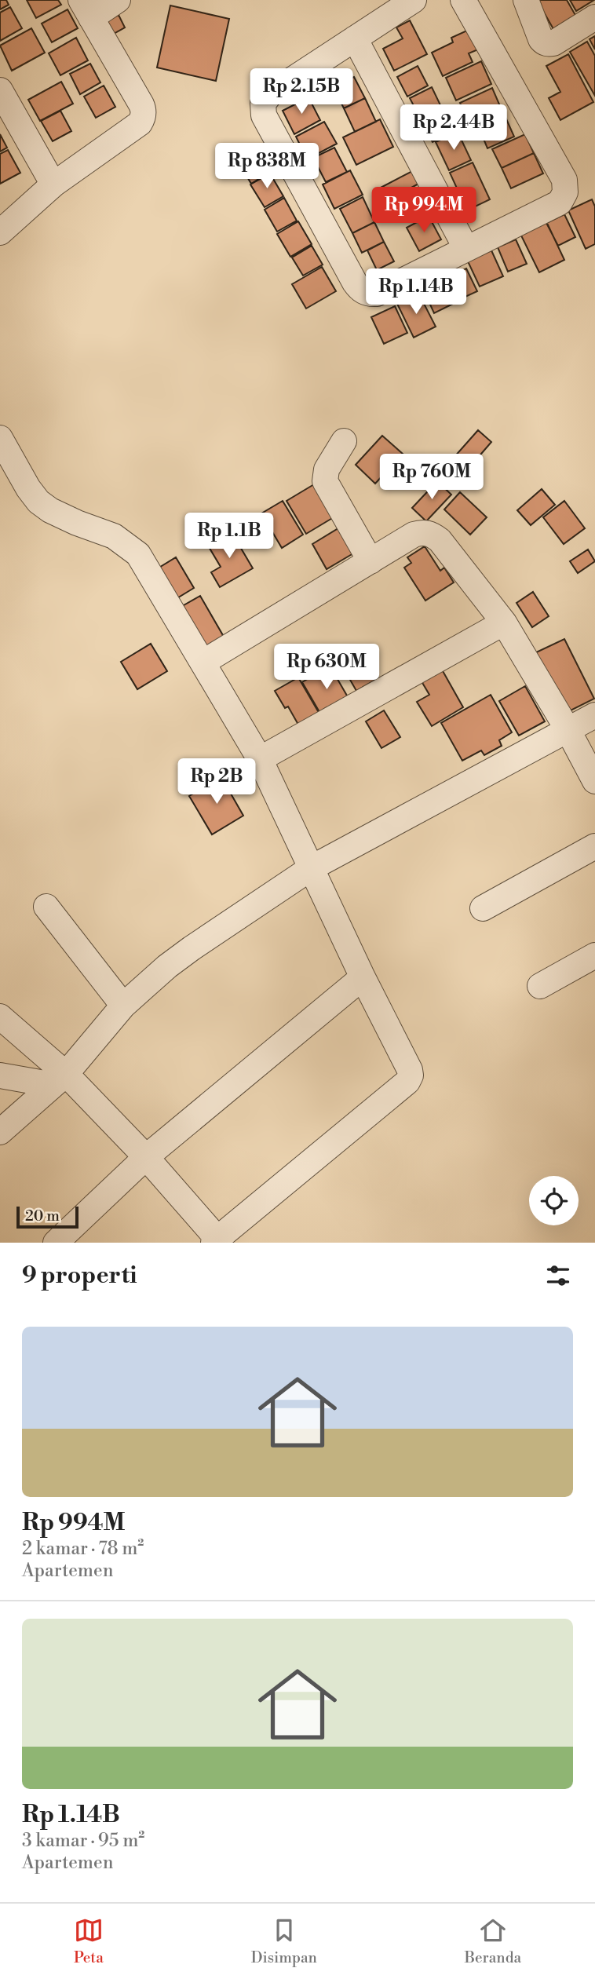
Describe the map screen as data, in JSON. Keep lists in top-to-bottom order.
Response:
{
  "scale_bar": "20 m",
  "page": {
    "price": [
      "Rp 2.15B",
      "Rp 2.44B",
      "Rp 838M",
      "Rp 994M",
      "Rp 1.14B",
      "Rp 760M",
      "Rp 1.1B",
      "Rp 630M",
      "Rp 2B"
    ],
    "scale": "20 m",
    "heading": "9 properti",
    "list": [
      {
        "name": "Rp 994M",
        "note": "2 kamar · 78 m² · Apartemen"
      },
      {
        "name": "Rp 1.14B",
        "note": "3 kamar · 95 m² · Apartemen"
      }
    ],
    "tabs": ["Peta", "Disimpan", "Beranda"]
  }
}
